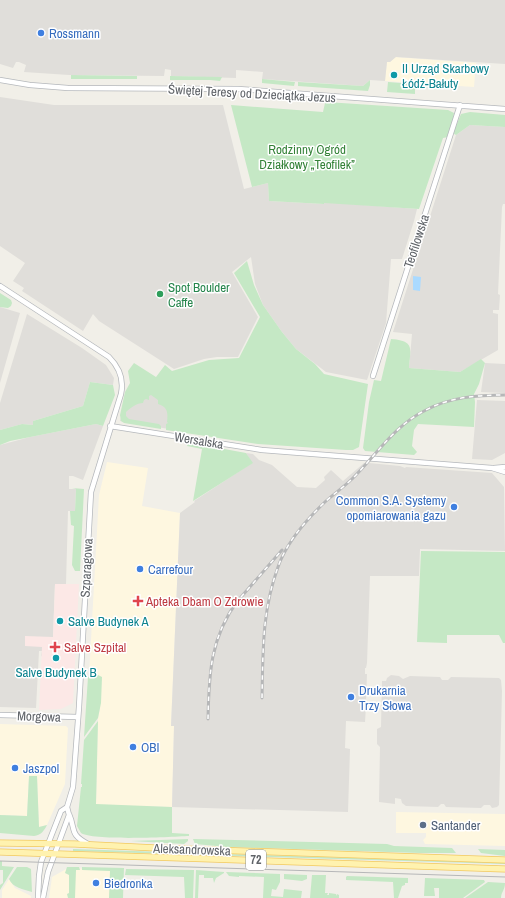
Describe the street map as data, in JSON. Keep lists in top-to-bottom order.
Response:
{
  "streets": {
    "main road": ["Aleksandrowska", "72"],
    "street": [
      "Świętej Teresy od Dzieciątka Jezus",
      "Teofilowska",
      "Wersalska",
      "Szparagowa",
      "Morgowa"
    ]
  },
  "crossings": [
    ["Świętej Teresy od Dzieciątka Jezus", "Teofilowska"],
    ["Wersalska", "Szparagowa"],
    ["Szparagowa", "Morgowa"],
    ["Szparagowa", "Aleksandrowska"]
  ],
  "parks": ["Rodzinny Ogród Działkowy „Teofilek”"],
  "places": {
    "other": [
      "Rossmann",
      "II Urząd Skarbowy Łódź-Bałuty",
      "Spot Boulder Caffe",
      "Common S.A. Systemy opomiarowania gazu",
      "Carrefour",
      "Salve Budynek A",
      "Salve Budynek B",
      "Drukarnia Trzy Słowa",
      "OBI",
      "Jaszpol",
      "Santander",
      "Biedronka"
    ],
    "health": ["Apteka Dbam O Zdrowie", "Salve Szpital"]
  }
}
